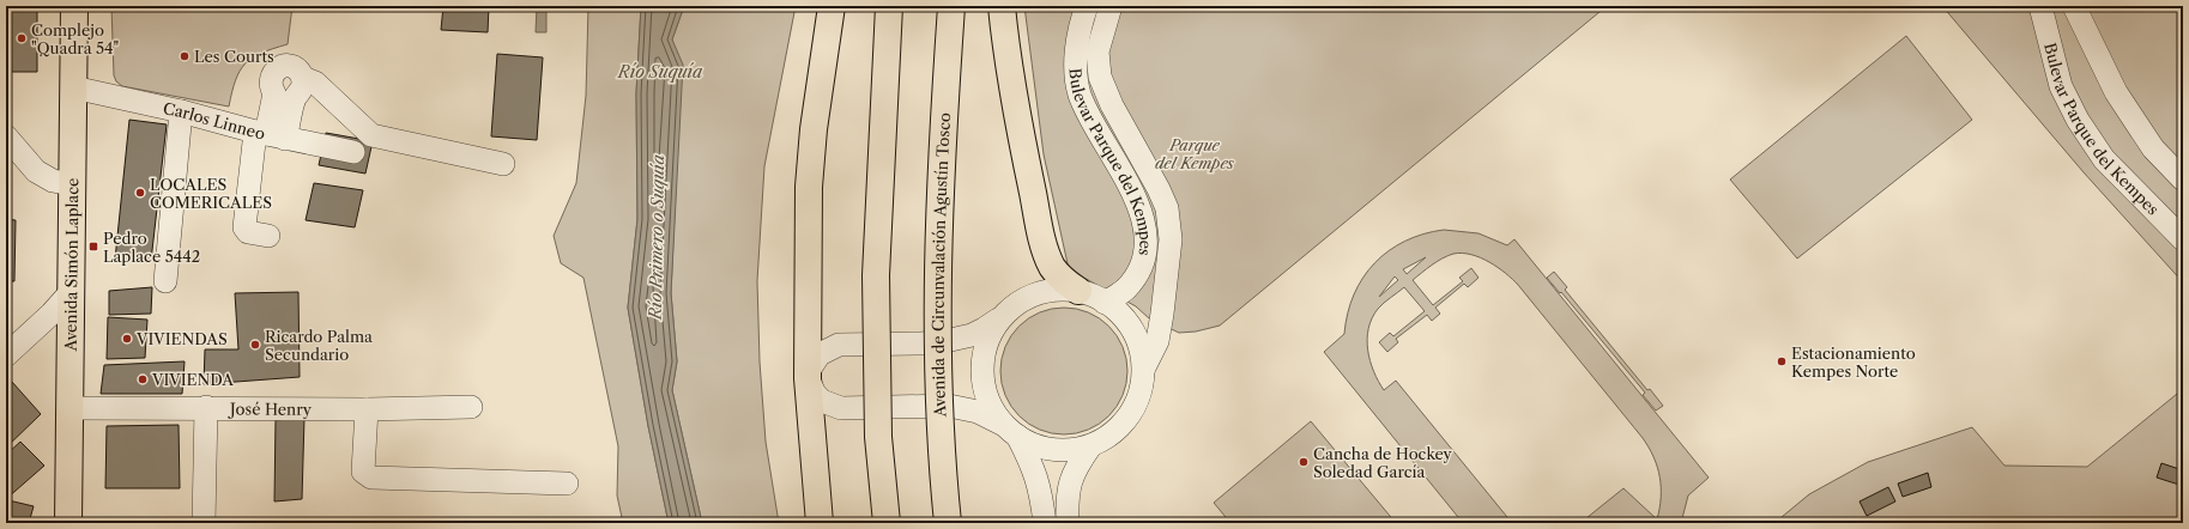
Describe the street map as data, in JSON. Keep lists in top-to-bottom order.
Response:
{
  "streets": {
    "main road": ["Avenida Simón Laplace", "Avenida de Circunvalación Agustín Tosco"],
    "street": ["Carlos Linneo", "Bulevar Parque del Kempes", "José Henry"]
  },
  "crossings": [
    ["Carlos Linneo", "Avenida Simón Laplace"],
    ["Avenida Simón Laplace", "José Henry"]
  ],
  "water": ["Río Suquía", "Río Primero o Suquía"],
  "parks": ["Parque del Kempes"],
  "places": {
    "other": [
      "Complejo \"Quadra 54\"",
      "Les Courts",
      "LOCALES COMERICALES",
      "VIVIENDAS",
      "Ricardo Palma Secundario",
      "Estacionamiento Kempes Norte",
      "VIVIENDA",
      "Cancha de Hockey Soledad García"
    ],
    "transit": ["Pedro Laplace 5442"]
  }
}
